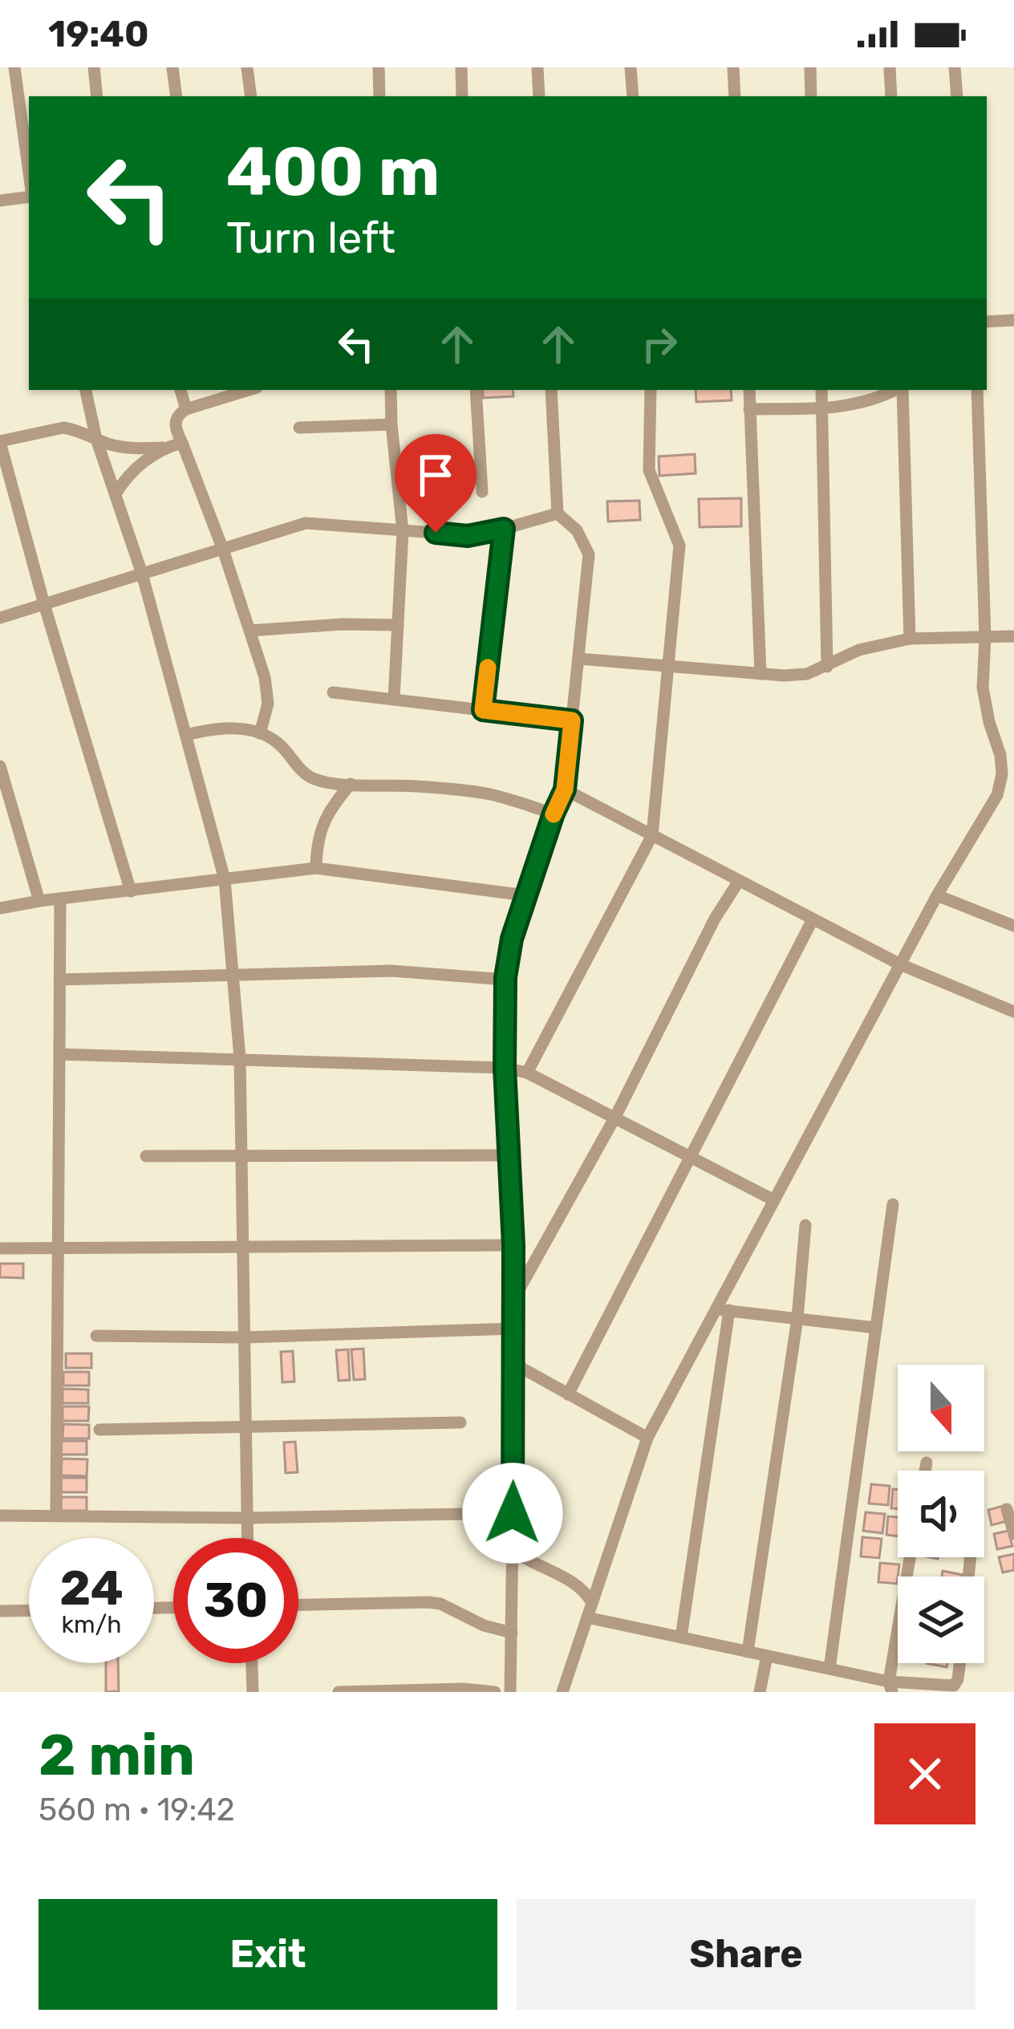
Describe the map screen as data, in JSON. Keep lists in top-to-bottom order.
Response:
{
  "north": "bottom",
  "page": {
    "status": "19:40",
    "turn": ["400 m", "Turn left"],
    "speed": "24 km/h",
    "limit": "30",
    "heading": ["2 min", "560 m · 19:42"],
    "buttons": ["Exit", "Share"]
  }
}
